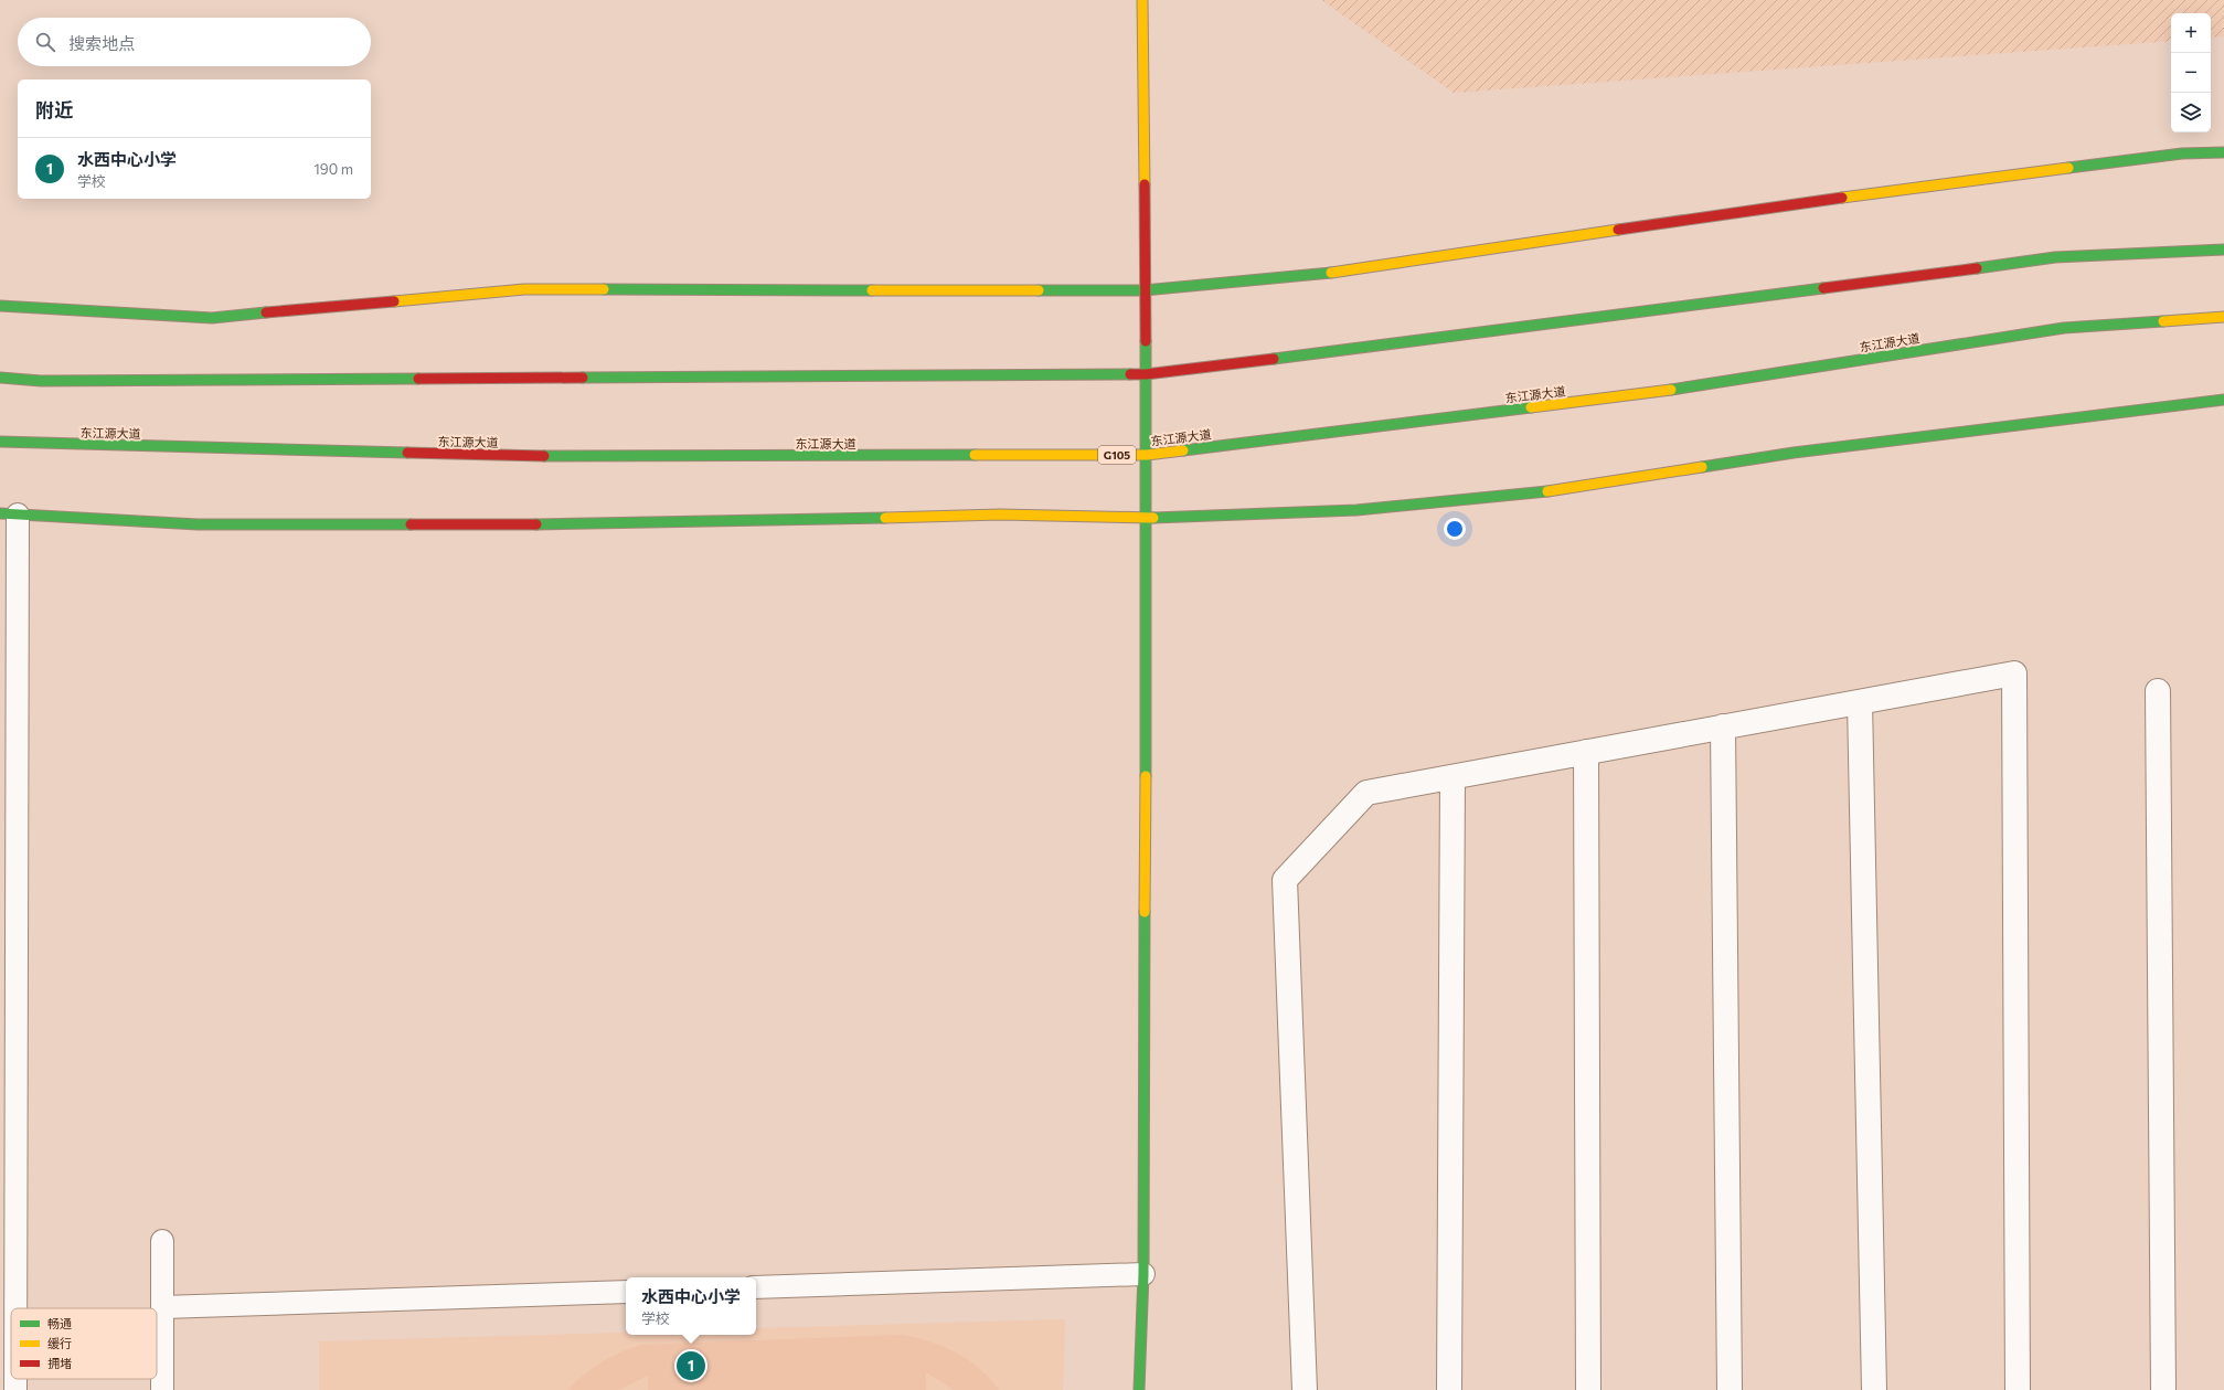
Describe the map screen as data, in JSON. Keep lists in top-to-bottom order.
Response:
{
  "streets": {
    "main road": ["东江源大道", "G105"]
  },
  "legend": ["畅通", "缓行", "拥堵"],
  "page": {
    "map_buttons": ["+", "−"],
    "search": "搜索地点",
    "heading": "附近",
    "list": [
      {
        "mark": "1",
        "name": "水西中心小学",
        "note": "学校",
        "value": "190 m"
      }
    ],
    "popup": ["水西中心小学", "学校"],
    "pins": "1"
  }
}
